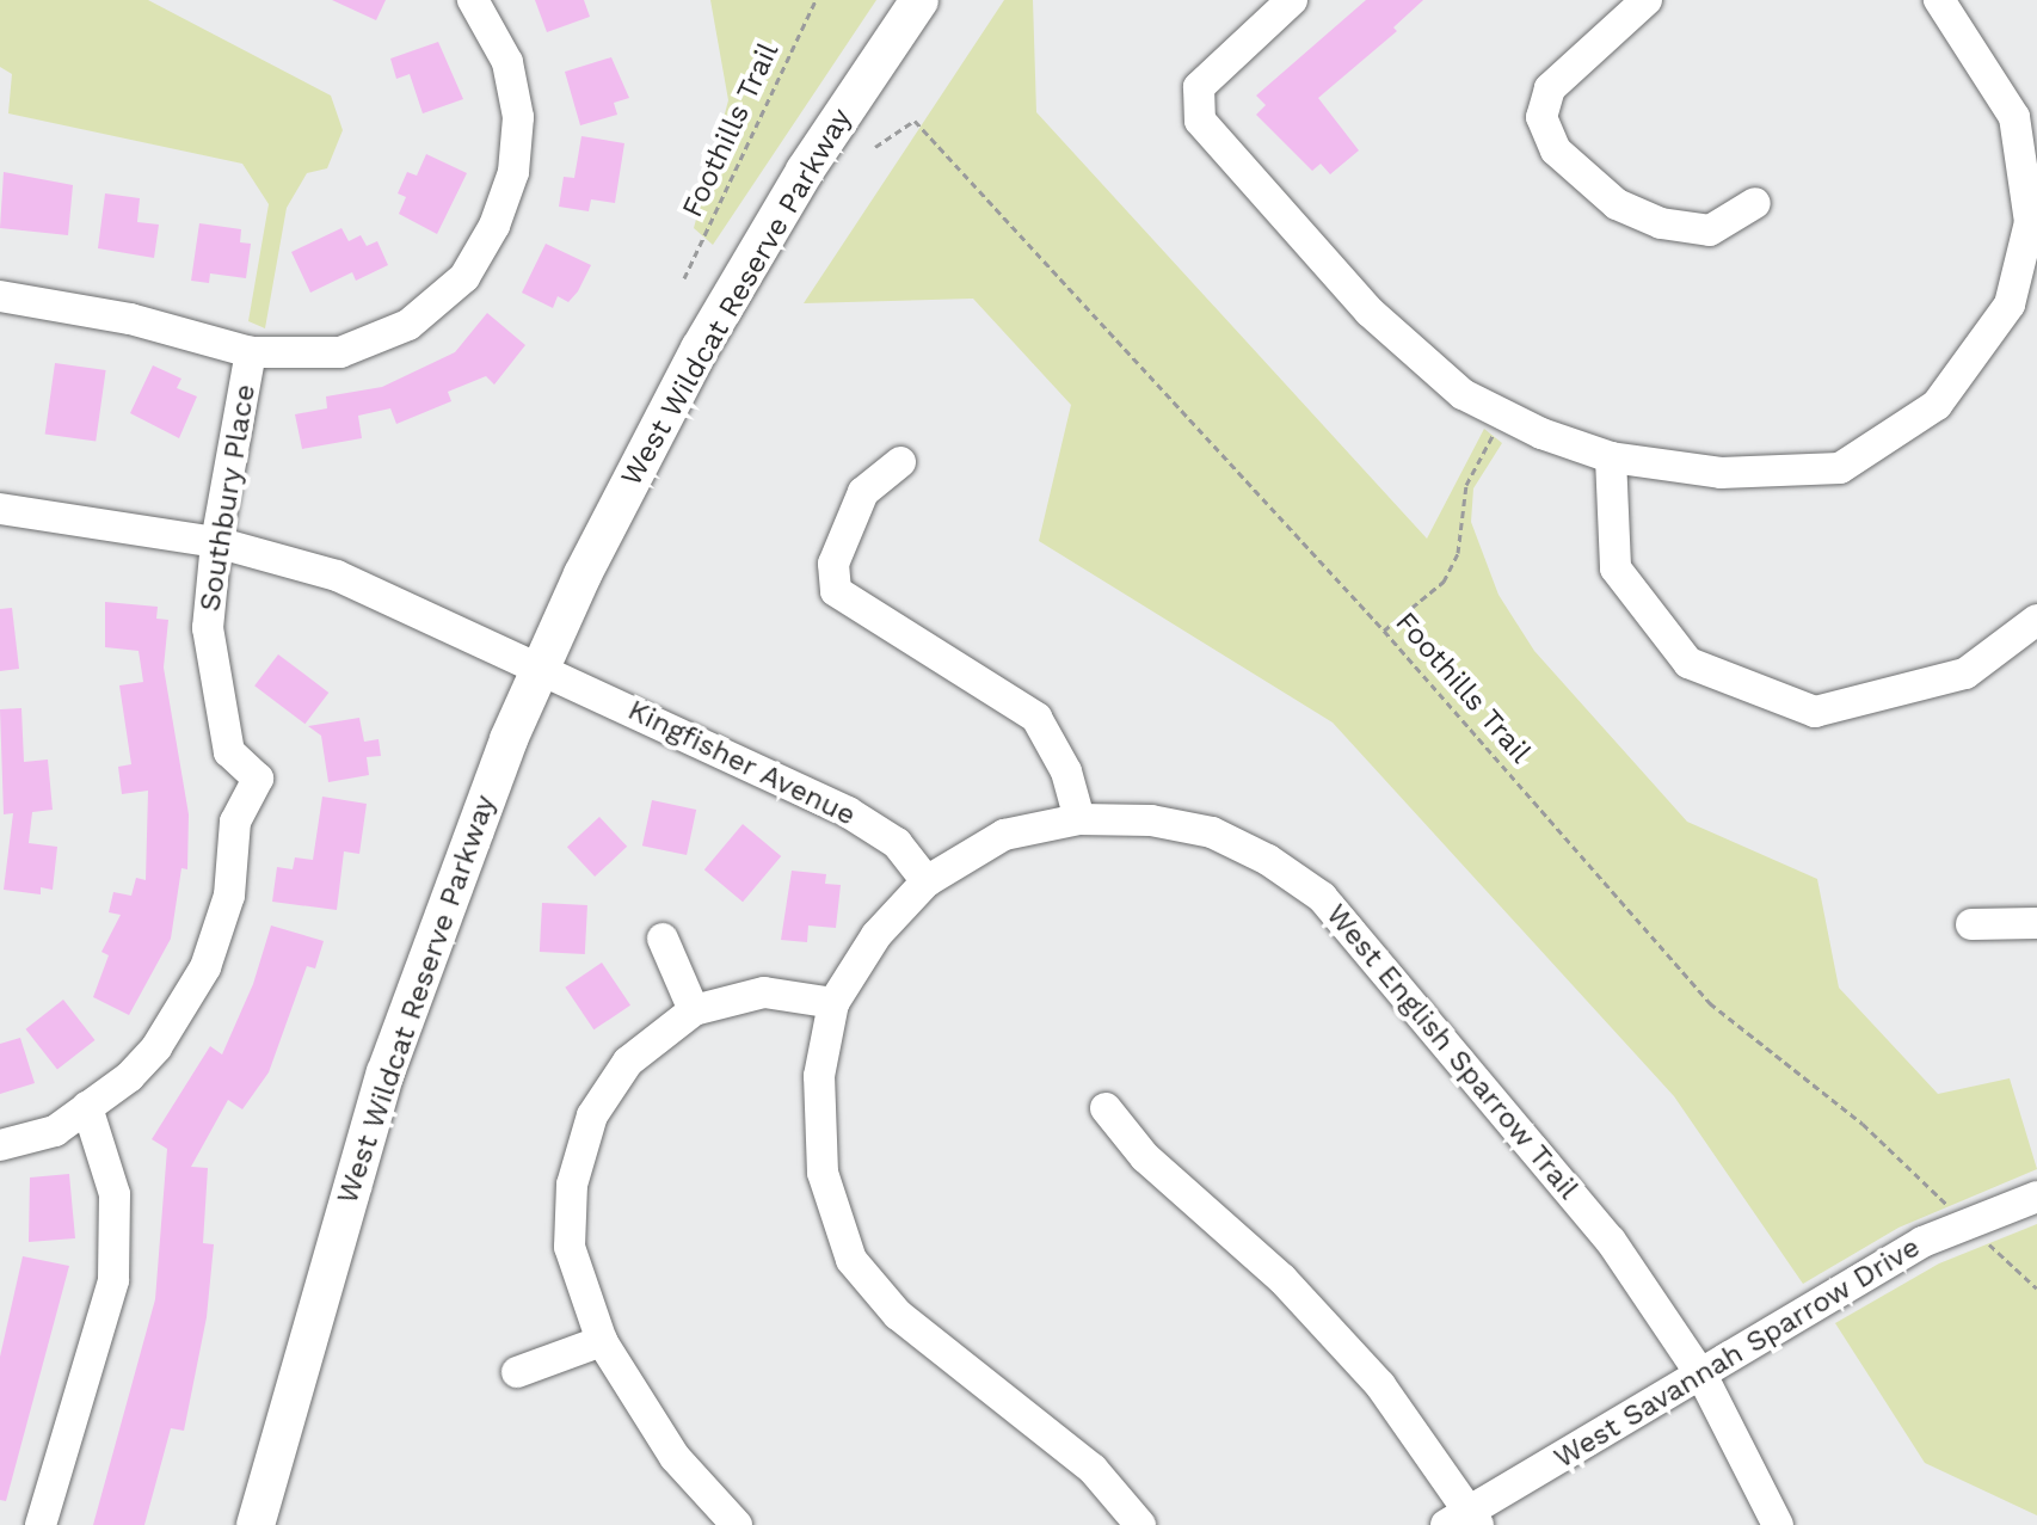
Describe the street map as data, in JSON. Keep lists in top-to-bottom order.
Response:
{
  "streets": {
    "main road": ["West Wildcat Reserve Parkway"],
    "street": [
      "Southbury Place",
      "Kingfisher Avenue",
      "West English Sparrow Trail",
      "West Savannah Sparrow Drive"
    ],
    "path": ["Foothills Trail"]
  },
  "crossings": [
    ["Foothills Trail", "West Savannah Sparrow Drive"],
    ["West Wildcat Reserve Parkway", "Kingfisher Avenue"],
    ["Southbury Place", "Kingfisher Avenue"],
    ["Kingfisher Avenue", "West English Sparrow Trail"],
    ["West English Sparrow Trail", "West Savannah Sparrow Drive"]
  ]
}
